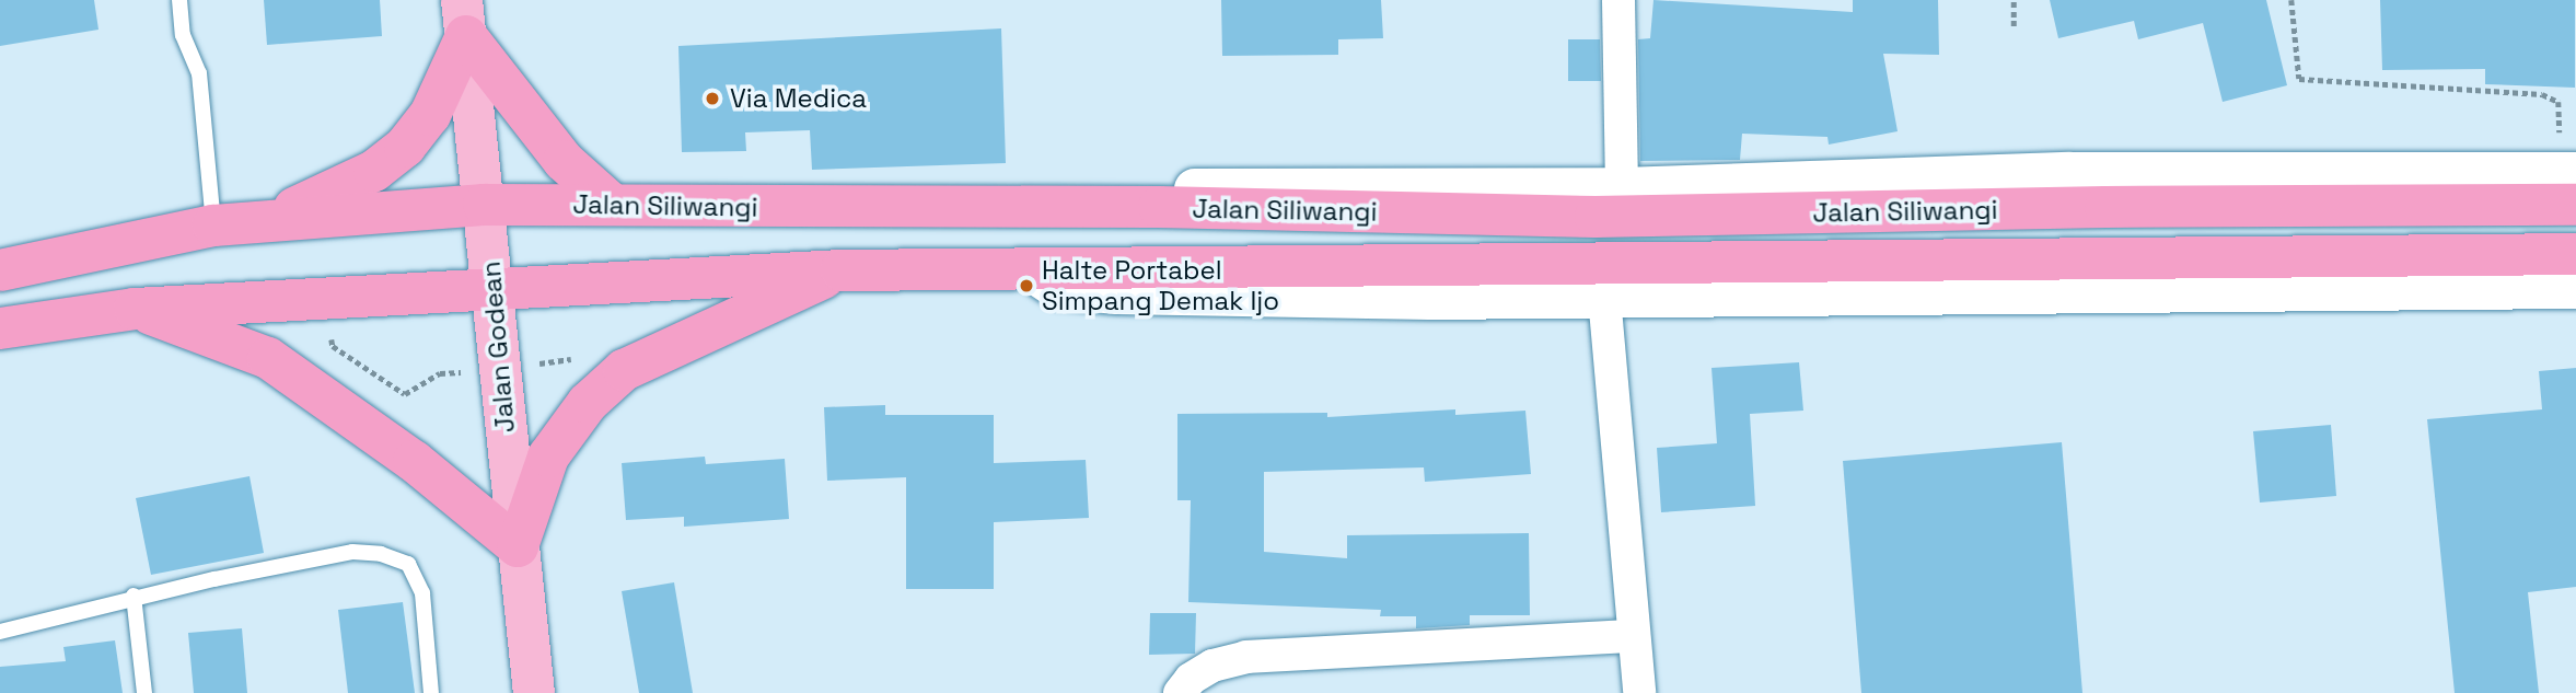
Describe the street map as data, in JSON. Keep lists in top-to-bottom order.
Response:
{
  "streets": {
    "highway": ["Jalan Siliwangi"],
    "main road": ["Jalan Godean"]
  },
  "crossings": [
    ["Jalan Siliwangi", "Jalan Godean"]
  ],
  "places": ["Via Medica", "Halte Portabel Simpang Demak Ijo"]
}
